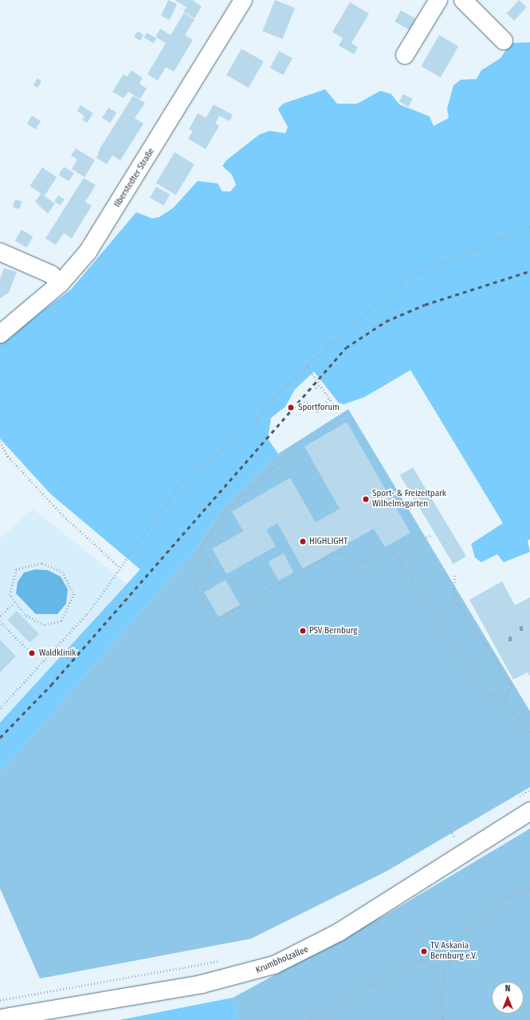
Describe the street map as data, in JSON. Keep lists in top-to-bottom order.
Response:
{
  "streets": {
    "street": ["Ilberstedter Straße", "Krumbholzallee"]
  },
  "places": [
    "Sportforum",
    "Sport- & Freizeitpark Wilhelmsgarten",
    "HIGHLIGHT",
    "PSV Bernburg",
    "Waldklinik",
    "TV Askania Bernburg e.V."
  ],
  "house_numbers": ["8", "8"],
  "north": "top"
}
